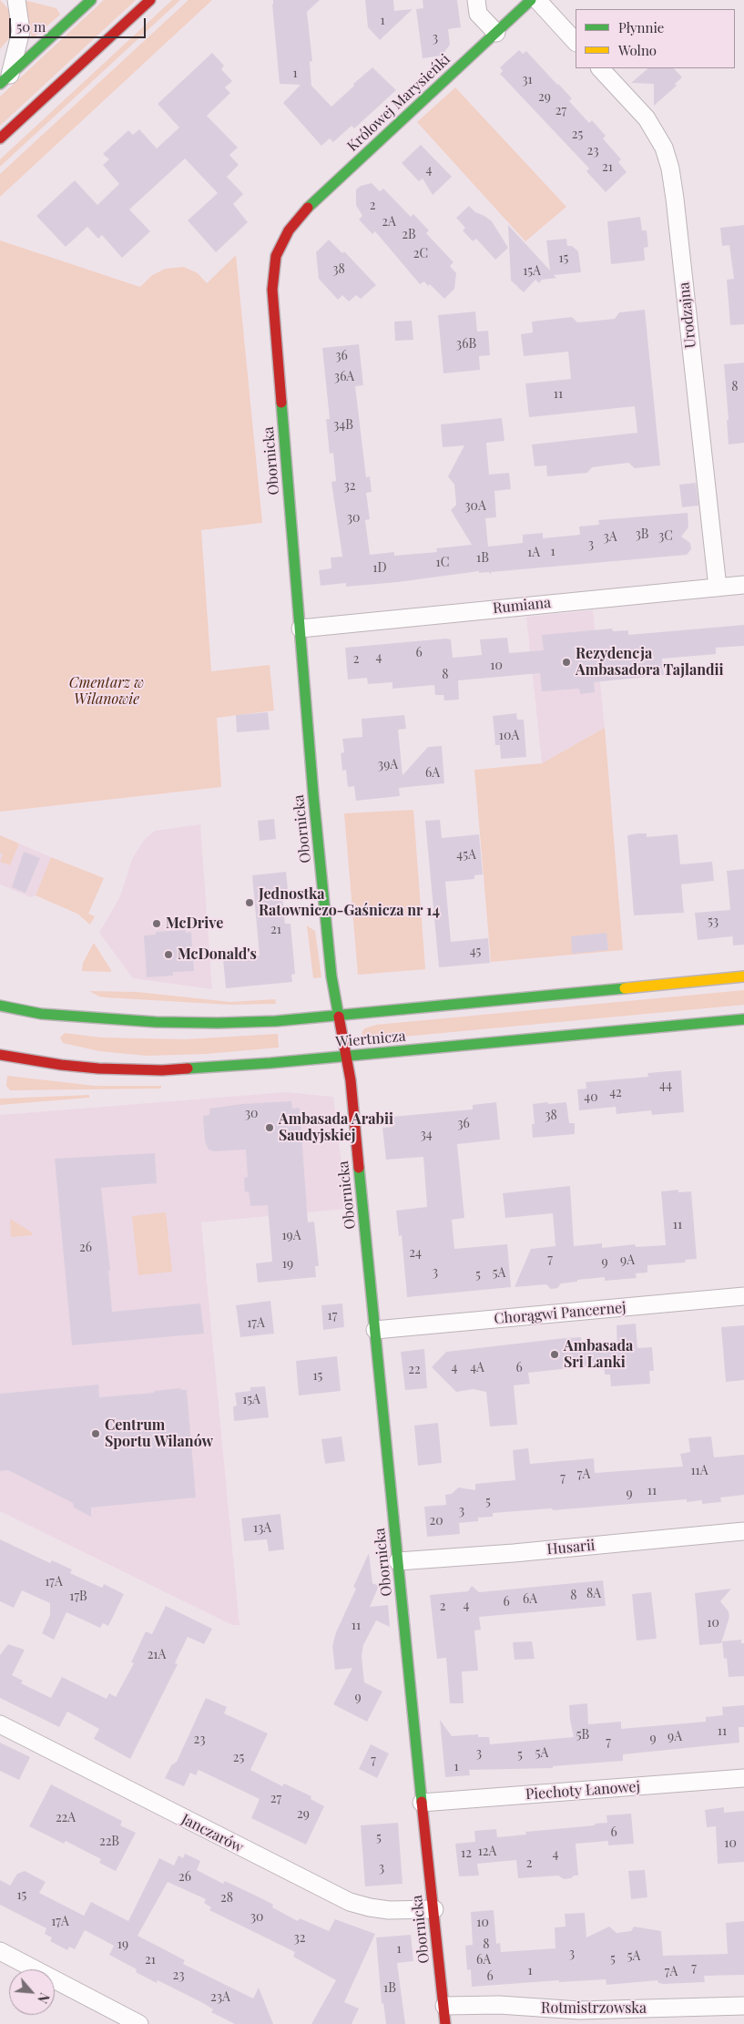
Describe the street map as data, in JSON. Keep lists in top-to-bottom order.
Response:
{
  "streets": {
    "street": [
      "Królowej Marysieńki",
      "Urodzajna",
      "Obornicka",
      "Rumiana",
      "Wiertnicza",
      "Chorągwi Pancernej",
      "Husarii",
      "Piechoty Łanowej",
      "Janczarów",
      "Rotmistrzowska"
    ]
  },
  "crossings": [
    ["Królowej Marysieńki", "Obornicka"],
    ["Urodzajna", "Rumiana"],
    ["Obornicka", "Rumiana"],
    ["Obornicka", "Wiertnicza"],
    ["Obornicka", "Chorągwi Pancernej"],
    ["Obornicka", "Husarii"],
    ["Obornicka", "Piechoty Łanowej"],
    ["Obornicka", "Janczarów"],
    ["Obornicka", "Rotmistrzowska"]
  ],
  "parks": ["Cmentarz w Wilanowie"],
  "places": [
    "Rezydencja Ambasadora Tajlandii",
    "Jednostka Ratowniczo-Gaśnicza nr 14",
    "McDrive",
    "McDonald's",
    "Ambasada Arabii Saudyjskiej",
    "Ambasada Sri Lanki",
    "Centrum Sportu Wilanów"
  ],
  "house_numbers": [
    "1",
    "3",
    "1",
    "31",
    "29",
    "27",
    "25",
    "23",
    "21",
    "4",
    "2",
    "2A",
    "2B",
    "2C",
    "15",
    "38",
    "15A",
    "36B",
    "36",
    "36A",
    "8",
    "11",
    "34B",
    "32",
    "30A",
    "30",
    "3B",
    "3C",
    "3A",
    "3",
    "1",
    "1A",
    "1B",
    "1C",
    "1D",
    "6",
    "4",
    "2",
    "10",
    "8",
    "10A",
    "39A",
    "6A",
    "45A",
    "53",
    "21",
    "45",
    "44",
    "42",
    "40",
    "30",
    "38",
    "36",
    "34",
    "11",
    "19A",
    "26",
    "24",
    "7",
    "9A",
    "9",
    "19",
    "3",
    "5A",
    "5",
    "17",
    "17A",
    "4",
    "4A",
    "6",
    "22",
    "15",
    "15A",
    "11A",
    "7A",
    "7",
    "11",
    "9",
    "5",
    "3",
    "20",
    "13A",
    "17A",
    "8A",
    "8",
    "17B",
    "6A",
    "6",
    "4",
    "2",
    "10",
    "11",
    "21A",
    "9",
    "11",
    "5B",
    "9A",
    "9",
    "23",
    "7",
    "3",
    "5A",
    "5",
    "25",
    "7",
    "1",
    "27",
    "29",
    "22A",
    "6",
    "5",
    "22B",
    "10",
    "12A",
    "12",
    "4",
    "2",
    "3",
    "26",
    "15",
    "28",
    "30",
    "17A",
    "10",
    "32",
    "19",
    "8",
    "1",
    "3",
    "5A",
    "5",
    "21",
    "6A",
    "7",
    "1",
    "7A",
    "23",
    "6",
    "1B",
    "23A"
  ],
  "legend": ["Płynnie", "Wolno"],
  "scale_bar": "50 m",
  "north": "bottom right"
}
